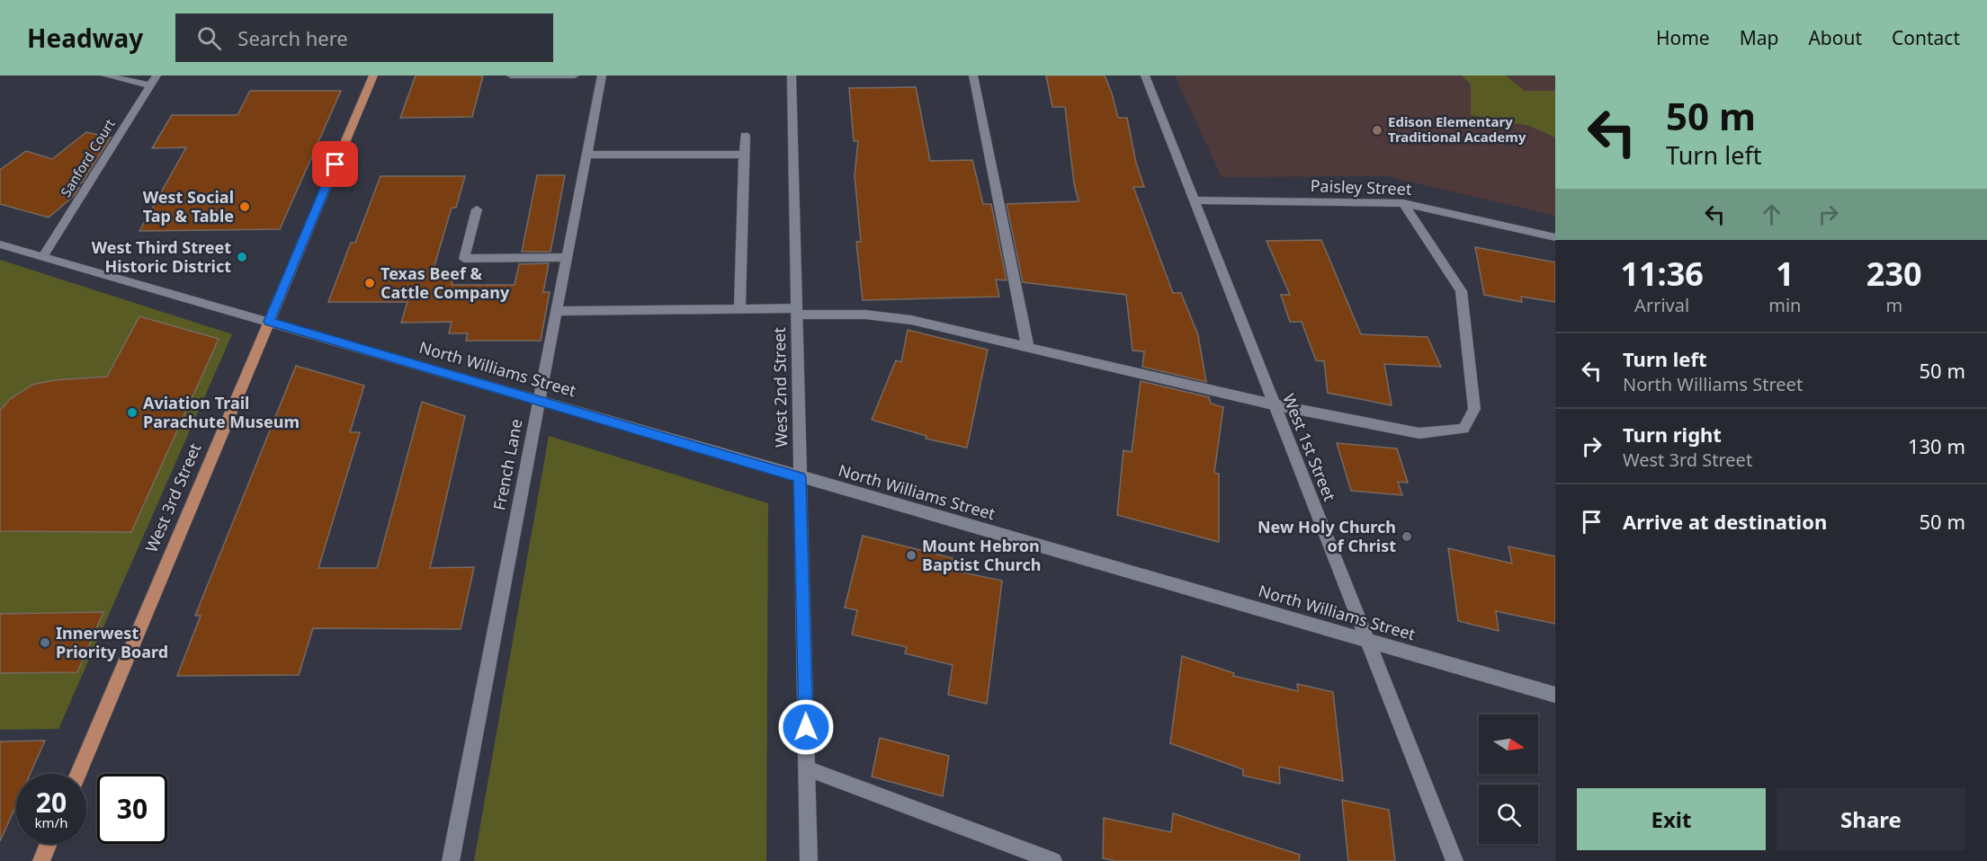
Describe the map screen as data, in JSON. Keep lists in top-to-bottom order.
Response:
{
  "streets": {
    "main road": ["West 3rd Street"],
    "street": [
      "Sanford Court",
      "Paisley Street",
      "North Williams Street",
      "West 2nd Street",
      "West 1st Street",
      "French Lane"
    ]
  },
  "crossings": [
    ["Sanford Court", "North Williams Street"],
    ["Paisley Street", "West 1st Street"],
    ["North Williams Street", "West 2nd Street"],
    ["North Williams Street", "West 1st Street"],
    ["North Williams Street", "French Lane"],
    ["North Williams Street", "West 3rd Street"]
  ],
  "places": [
    "Edison Elementary Traditional Academy",
    "West Social Tap & Table",
    "West Third Street Historic District",
    "Texas Beef & Cattle Company",
    "Aviation Trail Parachute Museum",
    "New Holy Church of Christ",
    "Mount Hebron Baptist Church",
    "Innerwest Priority Board"
  ],
  "north": "right",
  "page": {
    "header": "Headway",
    "search": "Search here",
    "nav": [
      "Home",
      "Map",
      "About",
      "Contact"
    ],
    "turn": ["50 m", "Turn left"],
    "eta": [
      "11:36",
      "Arrival",
      "1",
      "min",
      "230",
      "m"
    ],
    "list": [
      {
        "name": "Turn left",
        "note": "North Williams Street",
        "value": "50 m"
      },
      {
        "name": "Turn right",
        "note": "West 3rd Street",
        "value": "130 m"
      },
      {
        "name": "Arrive at destination",
        "value": "50 m"
      }
    ],
    "speed": "20 km/h",
    "limit": "30",
    "buttons": ["Exit", "Share"]
  }
}
